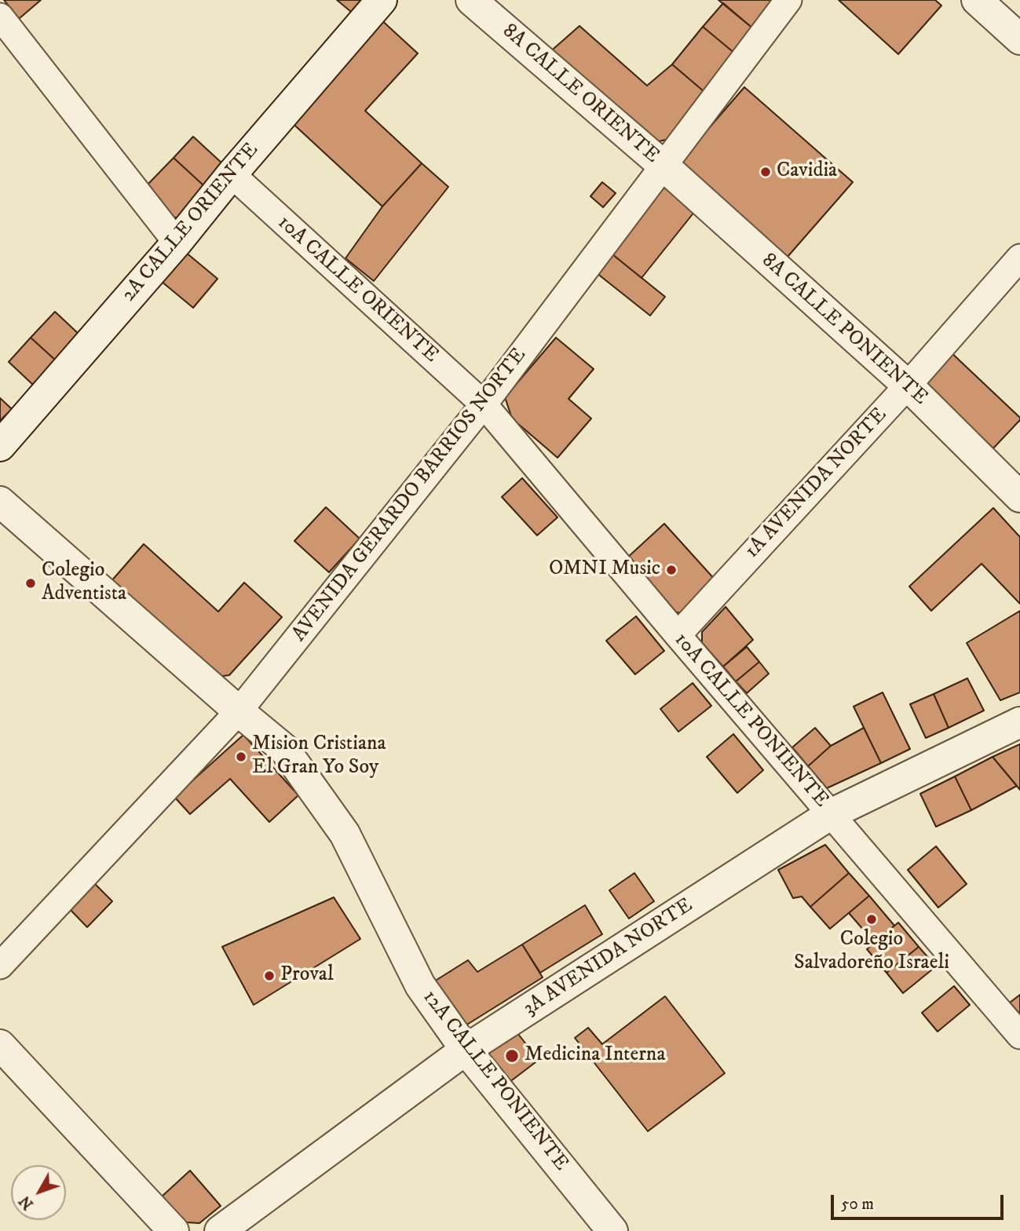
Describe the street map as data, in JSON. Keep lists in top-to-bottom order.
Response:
{
  "streets": {
    "street": [
      "8A CALLE ORIENTE",
      "2A CALLE ORIENTE",
      "10A CALLE ORIENTE",
      "8A CALLE PONIENTE",
      "1A AVENIDA NORTE",
      "AVENIDA GERARDO BARRIOS NORTE",
      "10A CALLE PONIENTE",
      "3A AVENIDA NORTE",
      "12A CALLE PONIENTE"
    ]
  },
  "crossings": [
    ["8A CALLE ORIENTE", "8A CALLE PONIENTE"],
    ["8A CALLE ORIENTE", "AVENIDA GERARDO BARRIOS NORTE"],
    ["2A CALLE ORIENTE", "10A CALLE ORIENTE"],
    ["10A CALLE ORIENTE", "AVENIDA GERARDO BARRIOS NORTE"],
    ["10A CALLE ORIENTE", "10A CALLE PONIENTE"],
    ["8A CALLE PONIENTE", "1A AVENIDA NORTE"],
    ["8A CALLE PONIENTE", "AVENIDA GERARDO BARRIOS NORTE"],
    ["1A AVENIDA NORTE", "10A CALLE PONIENTE"],
    ["AVENIDA GERARDO BARRIOS NORTE", "10A CALLE PONIENTE"],
    ["AVENIDA GERARDO BARRIOS NORTE", "12A CALLE PONIENTE"],
    ["10A CALLE PONIENTE", "3A AVENIDA NORTE"],
    ["3A AVENIDA NORTE", "12A CALLE PONIENTE"]
  ],
  "places": [
    "Cavidia",
    "OMNI Music",
    "Colegio Adventista",
    "Mision Cristiana El Gran Yo Soy",
    "Colegio Salvadoreño Israeli",
    "Proval",
    "Medicina Interna"
  ],
  "scale_bar": "50 m",
  "north": "bottom left"
}
